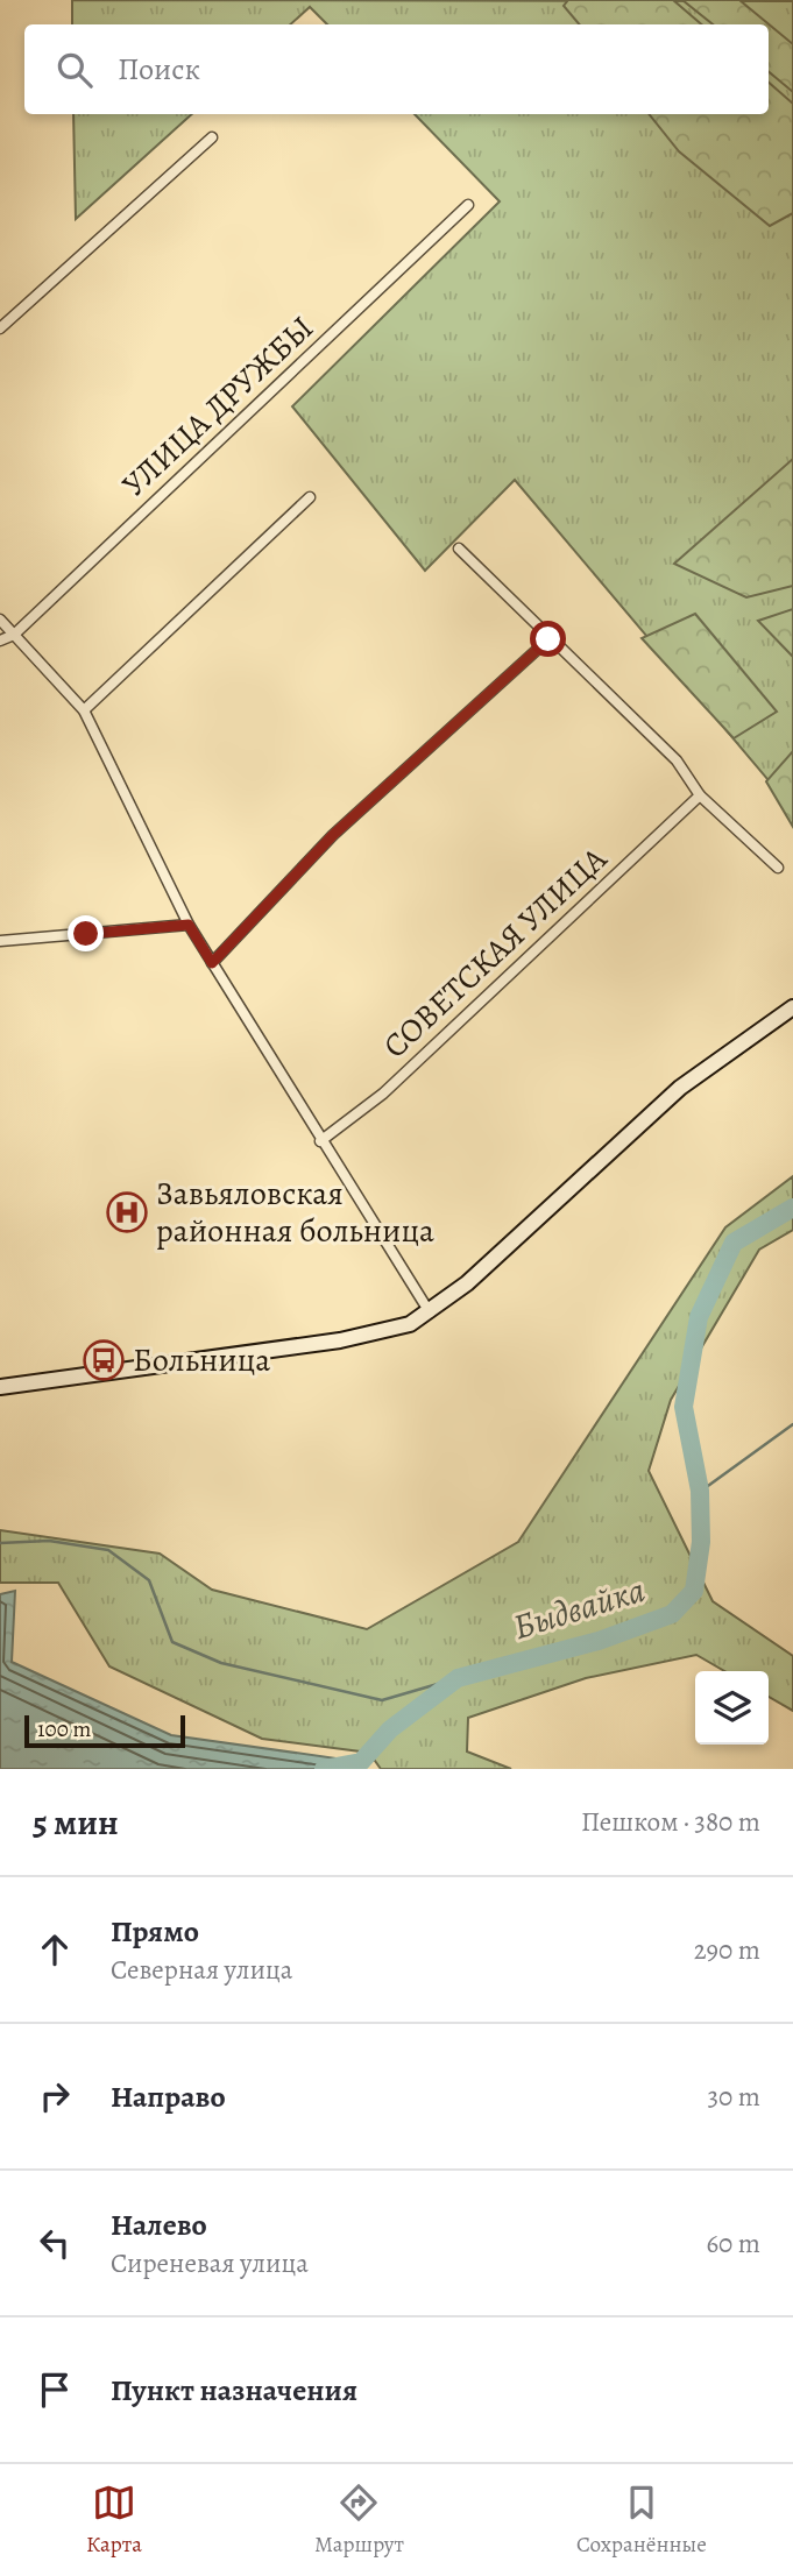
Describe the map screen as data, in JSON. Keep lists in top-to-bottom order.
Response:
{
  "streets": {
    "street": ["УЛИЦА ДРУЖБЫ", "СОВЕТСКАЯ УЛИЦА"]
  },
  "water": ["Быдвайка"],
  "places": {
    "hospital": ["Завьяловская районная больница"],
    "bus stop": ["Больница"]
  },
  "scale_bar": "100 m",
  "page": {
    "search": "Поиск",
    "scale": "100 m",
    "heading": ["5 мин", "Пешком · 380 m"],
    "list": [
      ["Прямо", "Северная улица", "290 m"],
      ["Направо", "30 m"],
      ["Налево", "Сиреневая улица", "60 m"],
      "Пункт назначения"
    ],
    "nav": ["Карта", "Маршрут", "Сохранённые"]
  }
}
